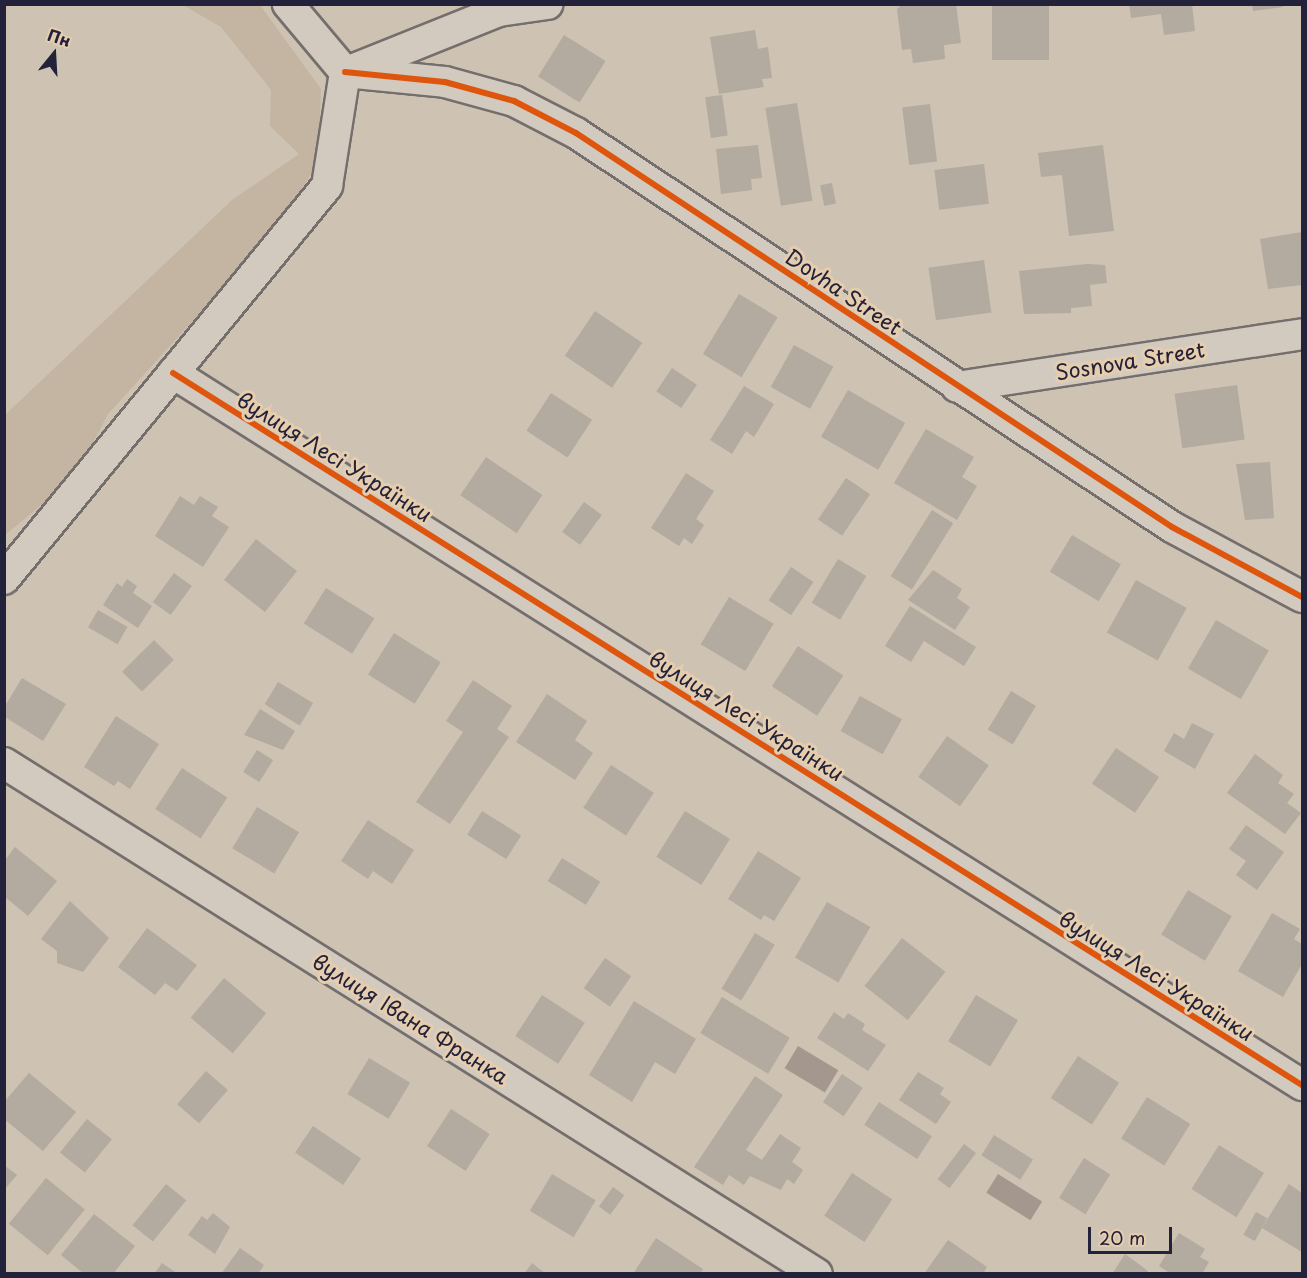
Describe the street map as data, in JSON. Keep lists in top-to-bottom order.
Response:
{
  "streets": {
    "street": [
      "Dovha Street",
      "Sosnova Street",
      "вулиця Лесі Українки",
      "вулиця Івана Франка"
    ]
  },
  "crossings": [
    ["Dovha Street", "Sosnova Street"]
  ],
  "scale_bar": "20 m",
  "north": "top"
}
